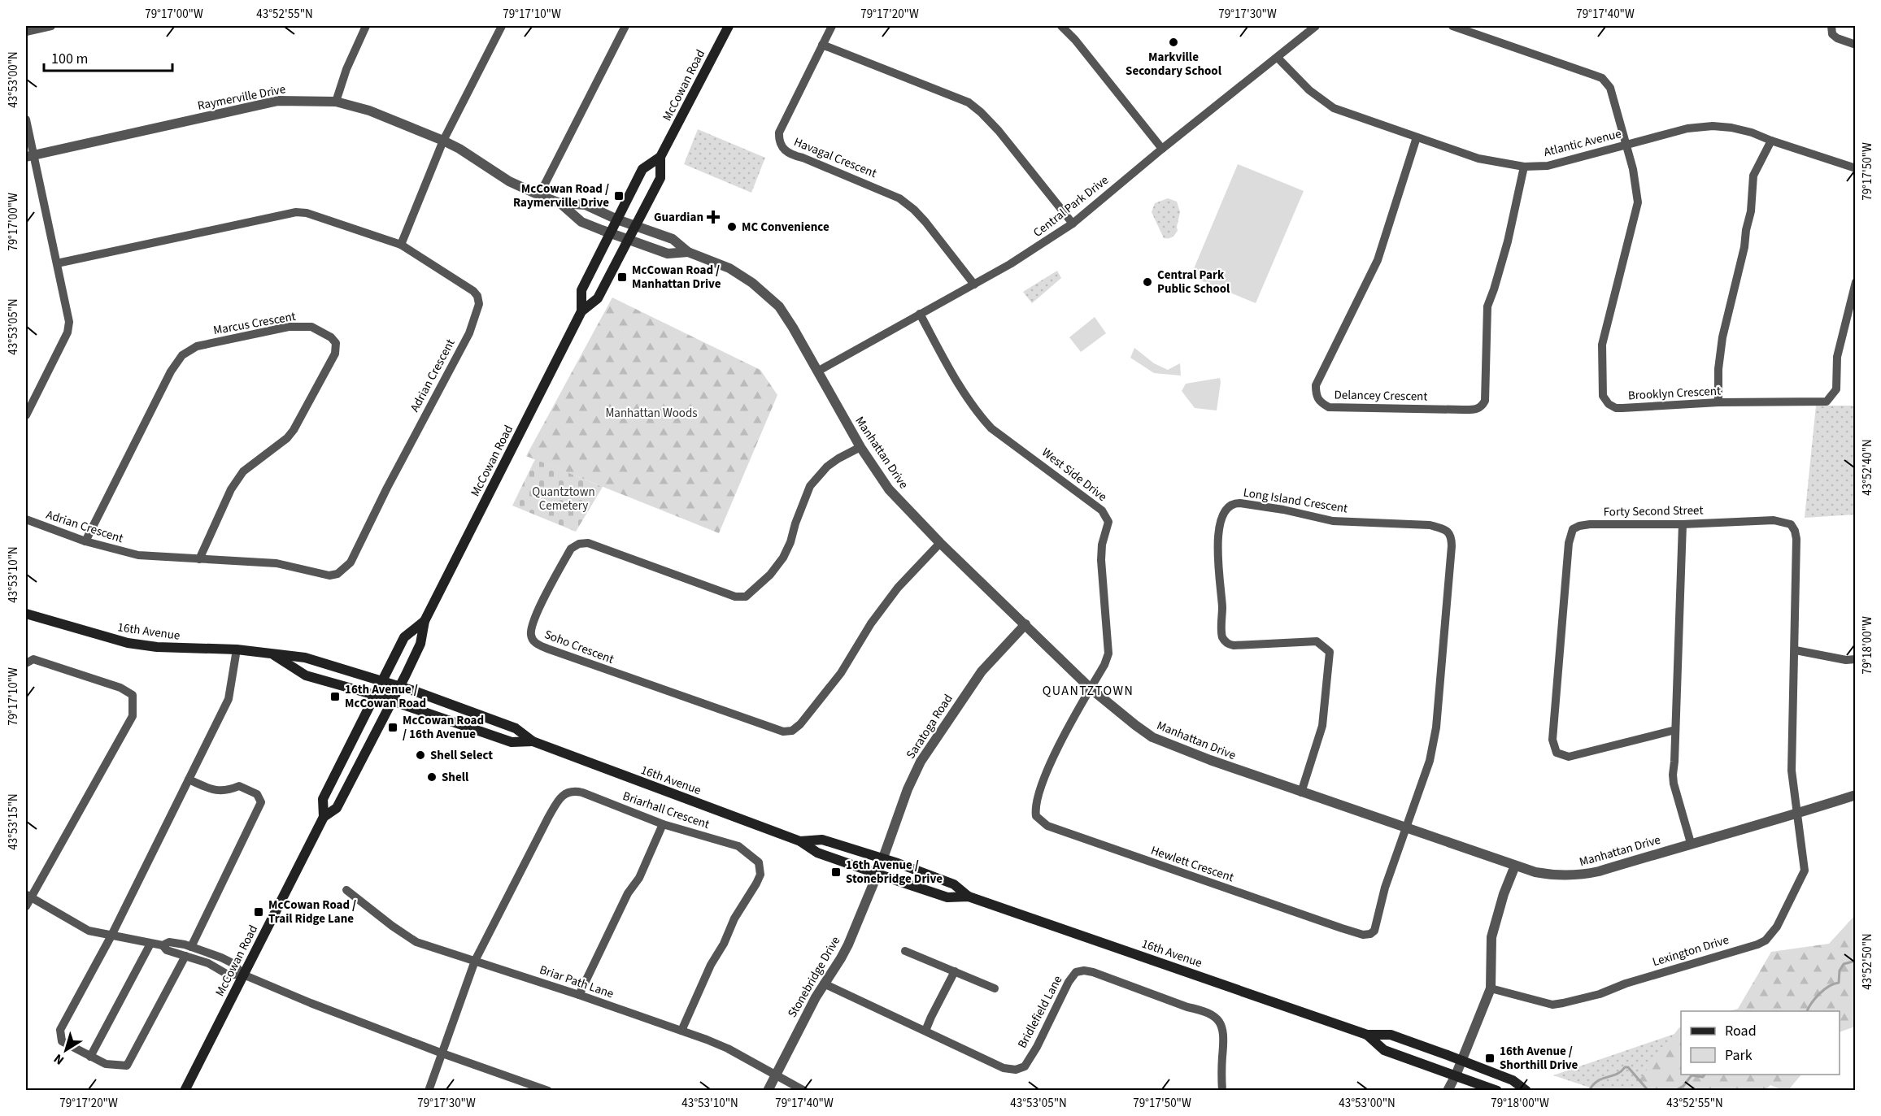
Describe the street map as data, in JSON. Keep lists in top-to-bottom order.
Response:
{
  "streets": {
    "main road": ["McCowan Road", "16th Avenue"],
    "street": [
      "Raymerville Drive",
      "Atlantic Avenue",
      "Havagal Crescent",
      "Central Park Drive",
      "Marcus Crescent",
      "Adrian Crescent",
      "Brooklyn Crescent",
      "Delancey Crescent",
      "Manhattan Drive",
      "West Side Drive",
      "Long Island Crescent",
      "Forty Second Street",
      "Soho Crescent",
      "Saratoga Road",
      "Briarhall Crescent",
      "Hewlett Crescent",
      "Lexington Drive",
      "Stonebridge Drive",
      "Briar Path Lane",
      "Bridlefield Lane"
    ]
  },
  "crossings": [
    ["McCowan Road", "Raymerville Drive"],
    ["McCowan Road", "Manhattan Drive"],
    ["McCowan Road", "16th Avenue"],
    ["Raymerville Drive", "Manhattan Drive"],
    ["Atlantic Avenue", "Central Park Drive"],
    ["Atlantic Avenue", "Brooklyn Crescent"],
    ["Atlantic Avenue", "Delancey Crescent"],
    ["Havagal Crescent", "Central Park Drive"],
    ["Central Park Drive", "Manhattan Drive"],
    ["Central Park Drive", "West Side Drive"],
    ["Marcus Crescent", "Adrian Crescent"],
    ["Manhattan Drive", "West Side Drive"],
    ["Manhattan Drive", "Long Island Crescent"],
    ["Manhattan Drive", "Forty Second Street"],
    ["Manhattan Drive", "Soho Crescent"],
    ["Manhattan Drive", "Saratoga Road"],
    ["Manhattan Drive", "Hewlett Crescent"],
    ["Manhattan Drive", "Lexington Drive"],
    ["West Side Drive", "Hewlett Crescent"],
    ["Long Island Crescent", "Hewlett Crescent"],
    ["Forty Second Street", "Lexington Drive"],
    ["16th Avenue", "Saratoga Road"],
    ["16th Avenue", "Stonebridge Drive"],
    ["Saratoga Road", "Stonebridge Drive"],
    ["Briarhall Crescent", "Briar Path Lane"],
    ["Stonebridge Drive", "Briar Path Lane"],
    ["Stonebridge Drive", "Bridlefield Lane"]
  ],
  "districts": ["QUANTZTOWN"],
  "parks": ["Manhattan Woods", "Quantztown Cemetery"],
  "places": {
    "other": [
      "Markville Secondary School",
      "MC Convenience",
      "Central Park Public School",
      "Shell Select",
      "Shell"
    ],
    "transit": [
      "McCowan Road / Raymerville Drive",
      "McCowan Road / Manhattan Drive",
      "16th Avenue / McCowan Road",
      "McCowan Road / 16th Avenue",
      "16th Avenue / Stonebridge Drive",
      "McCowan Road / Trail Ridge Lane",
      "16th Avenue / Shorthill Drive"
    ],
    "health": ["Guardian"]
  },
  "legend": ["Road", "Park"],
  "scale_bar": "100 m",
  "north": "bottom left",
  "coordinates": [
    "79°17'00\"W",
    "43°52'55\"N",
    "79°17'10\"W",
    "79°17'20\"W",
    "79°17'30\"W",
    "79°17'40\"W",
    "43°53'00\"N",
    "79°17'50\"W",
    "43°53'05\"N",
    "43°52'40\"N",
    "43°53'10\"N",
    "79°18'00\"W",
    "43°53'15\"N",
    "43°52'50\"N"
  ]
}
